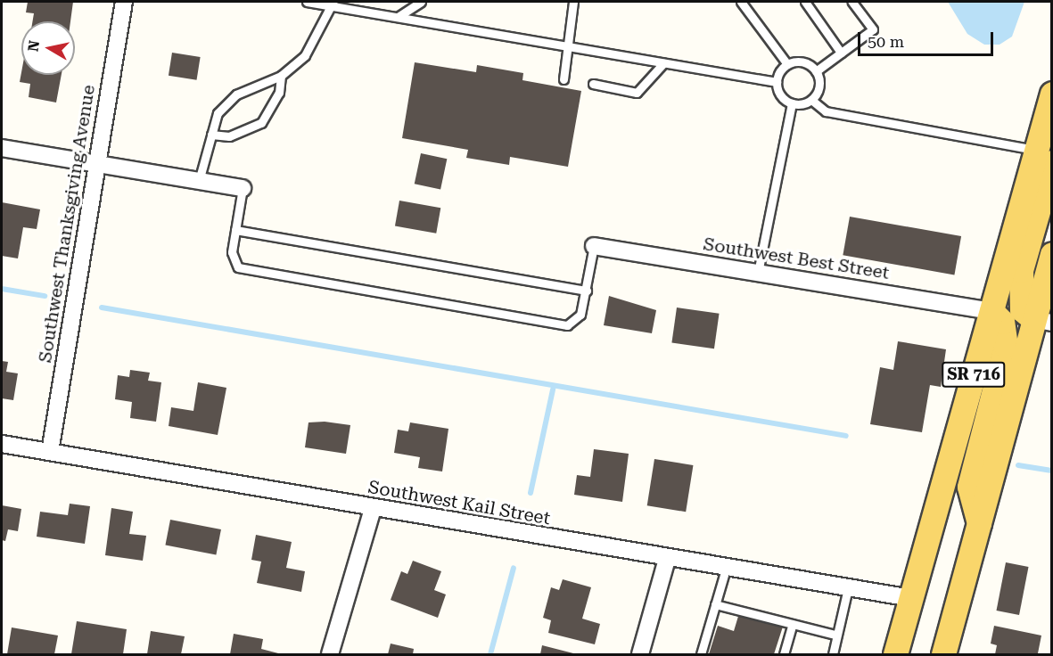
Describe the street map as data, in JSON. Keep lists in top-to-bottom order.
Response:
{
  "streets": {
    "main road": ["SR 716"],
    "street": ["Southwest Thanksgiving Avenue", "Southwest Best Street", "Southwest Kail Street"]
  },
  "crossings": [
    ["Southwest Thanksgiving Avenue", "Southwest Kail Street"],
    ["Southwest Best Street", "SR 716"],
    ["SR 716", "Southwest Kail Street"]
  ],
  "scale_bar": "50 m",
  "north": "left"
}
